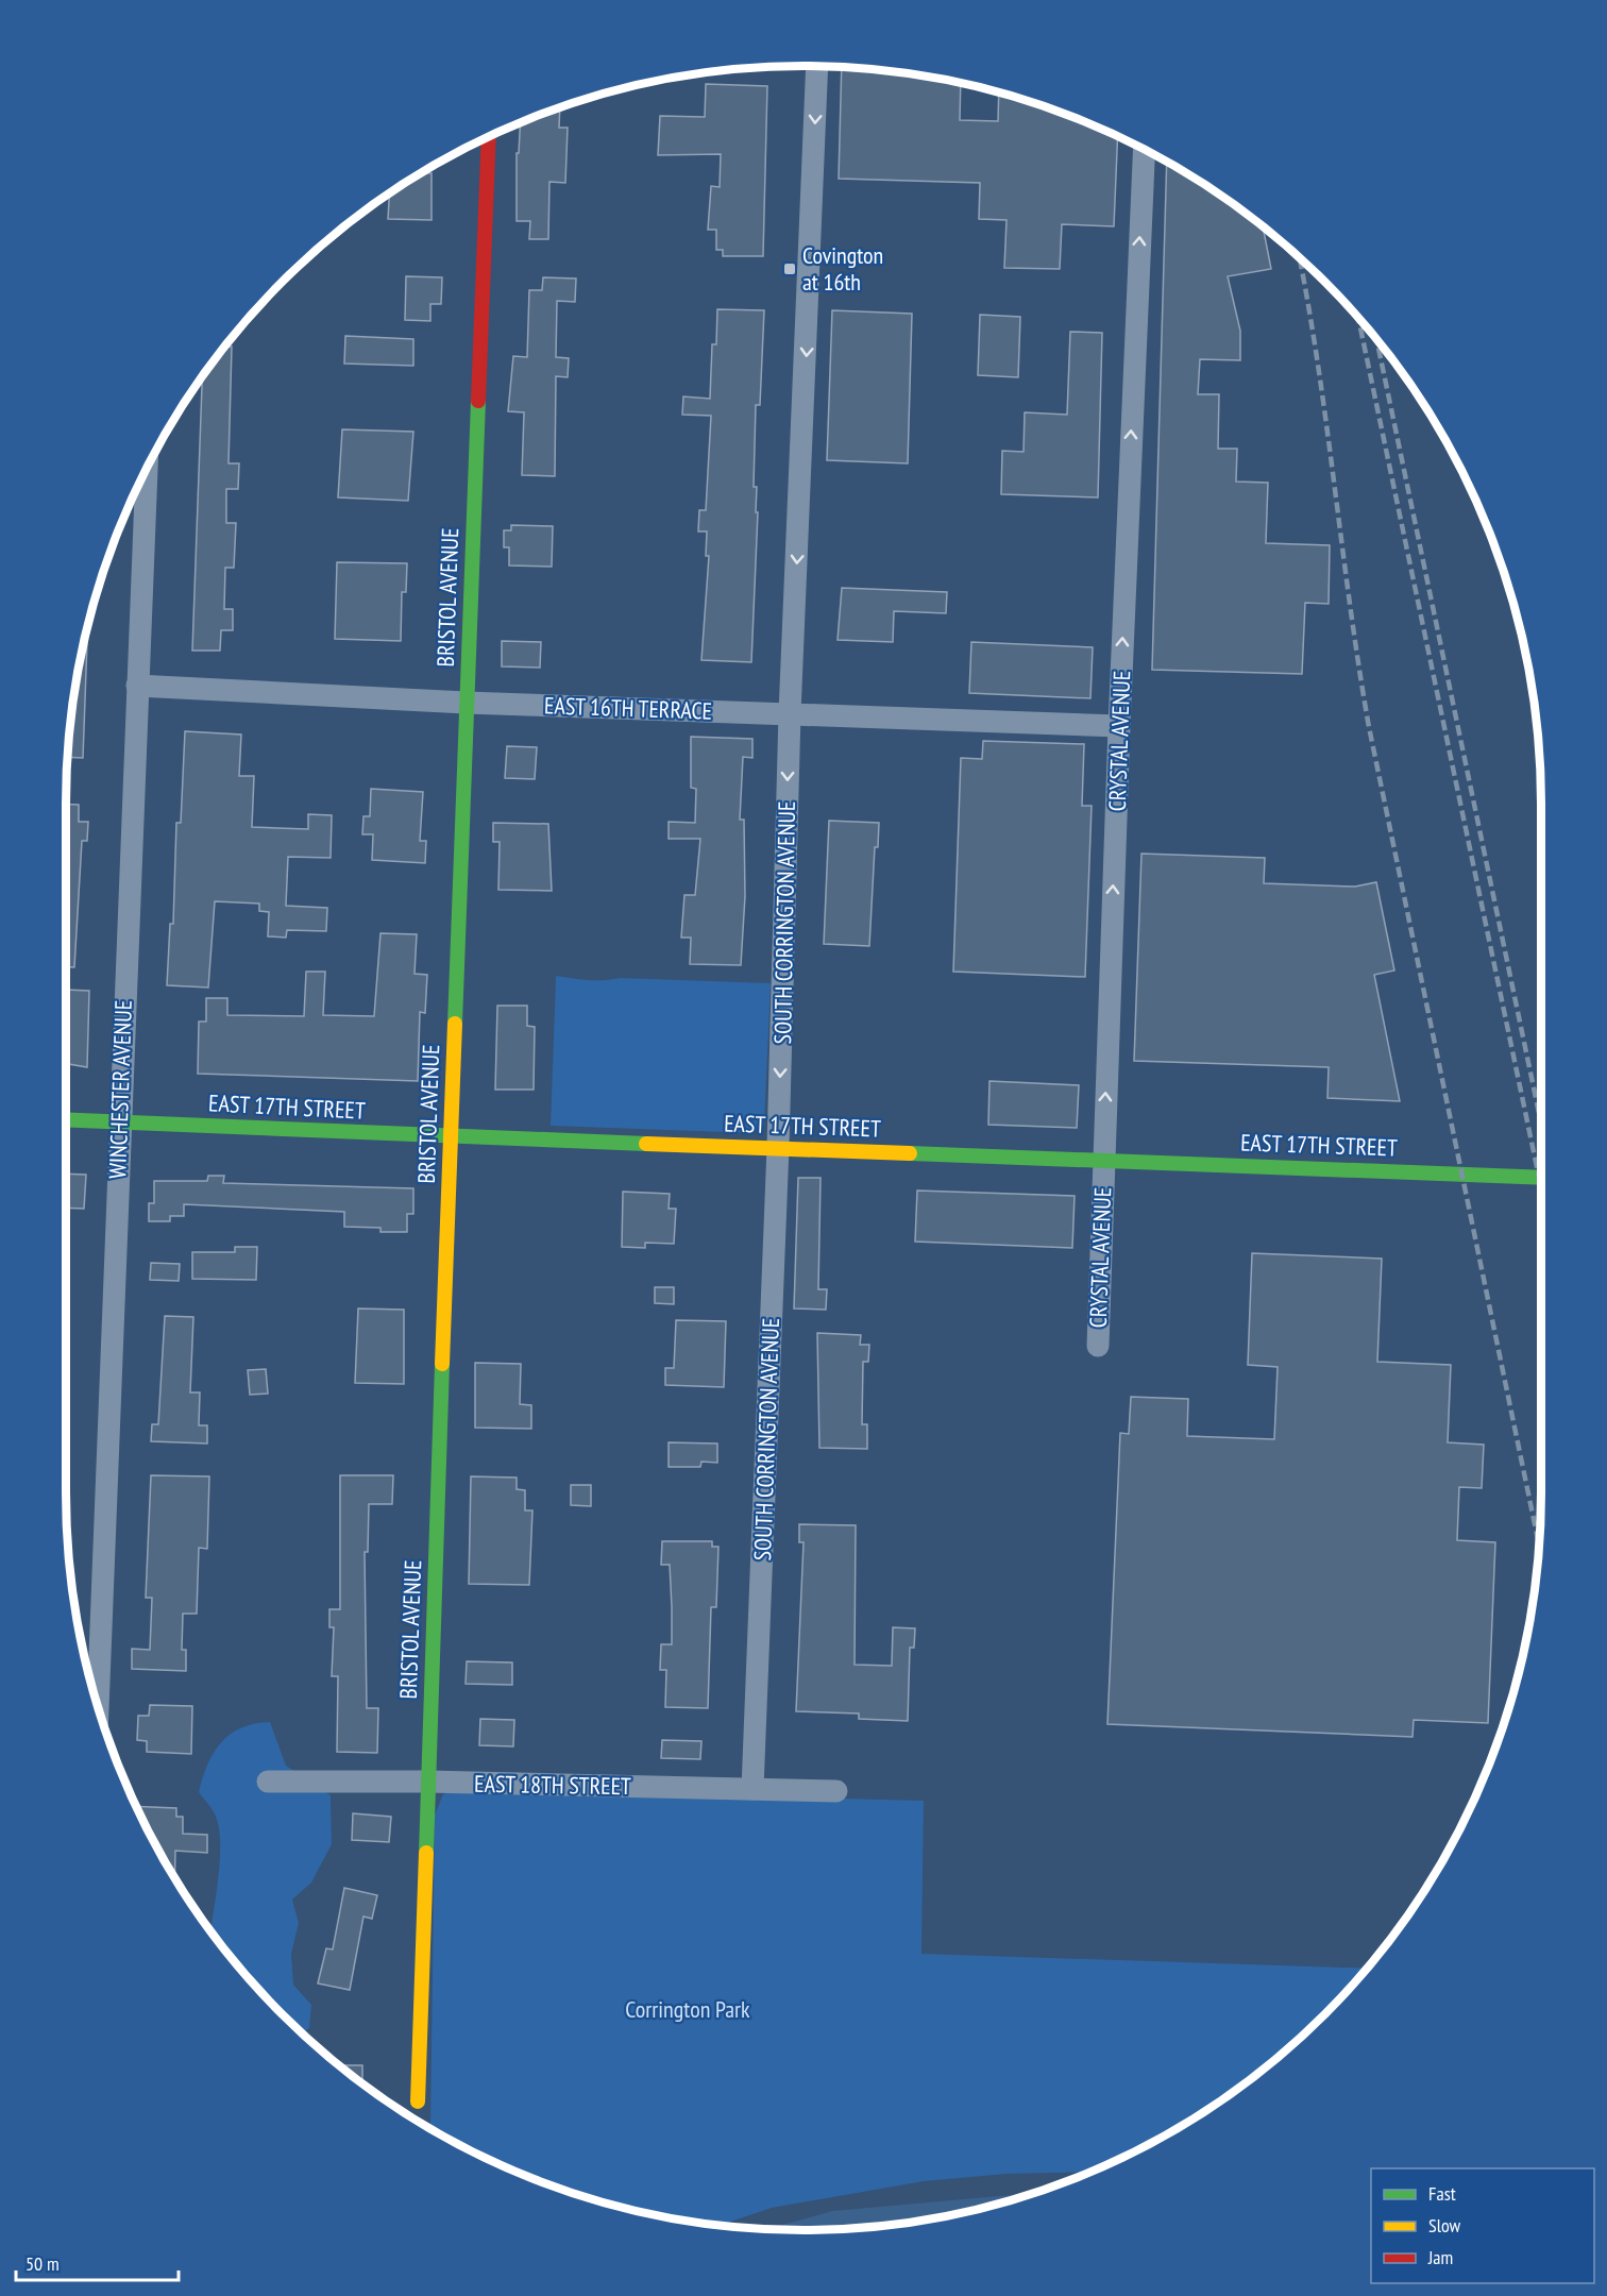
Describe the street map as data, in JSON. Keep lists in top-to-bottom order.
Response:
{
  "streets": {
    "street": [
      "BRISTOL AVENUE",
      "EAST 16TH TERRACE",
      "CRYSTAL AVENUE",
      "SOUTH CORRINGTON AVENUE",
      "WINCHESTER AVENUE",
      "EAST 17TH STREET",
      "EAST 18TH STREET"
    ]
  },
  "crossings": [
    ["BRISTOL AVENUE", "EAST 16TH TERRACE"],
    ["BRISTOL AVENUE", "EAST 17TH STREET"],
    ["BRISTOL AVENUE", "EAST 18TH STREET"],
    ["EAST 16TH TERRACE", "CRYSTAL AVENUE"],
    ["EAST 16TH TERRACE", "SOUTH CORRINGTON AVENUE"],
    ["EAST 16TH TERRACE", "WINCHESTER AVENUE"],
    ["CRYSTAL AVENUE", "EAST 17TH STREET"],
    ["SOUTH CORRINGTON AVENUE", "EAST 17TH STREET"],
    ["SOUTH CORRINGTON AVENUE", "EAST 18TH STREET"],
    ["WINCHESTER AVENUE", "EAST 17TH STREET"]
  ],
  "one_way": ["CRYSTAL AVENUE", "SOUTH CORRINGTON AVENUE"],
  "parks": ["Corrington Park"],
  "places": {
    "transit": ["Covington at 16th"]
  },
  "legend": ["Fast", "Slow", "Jam"],
  "scale_bar": "50 m"
}
